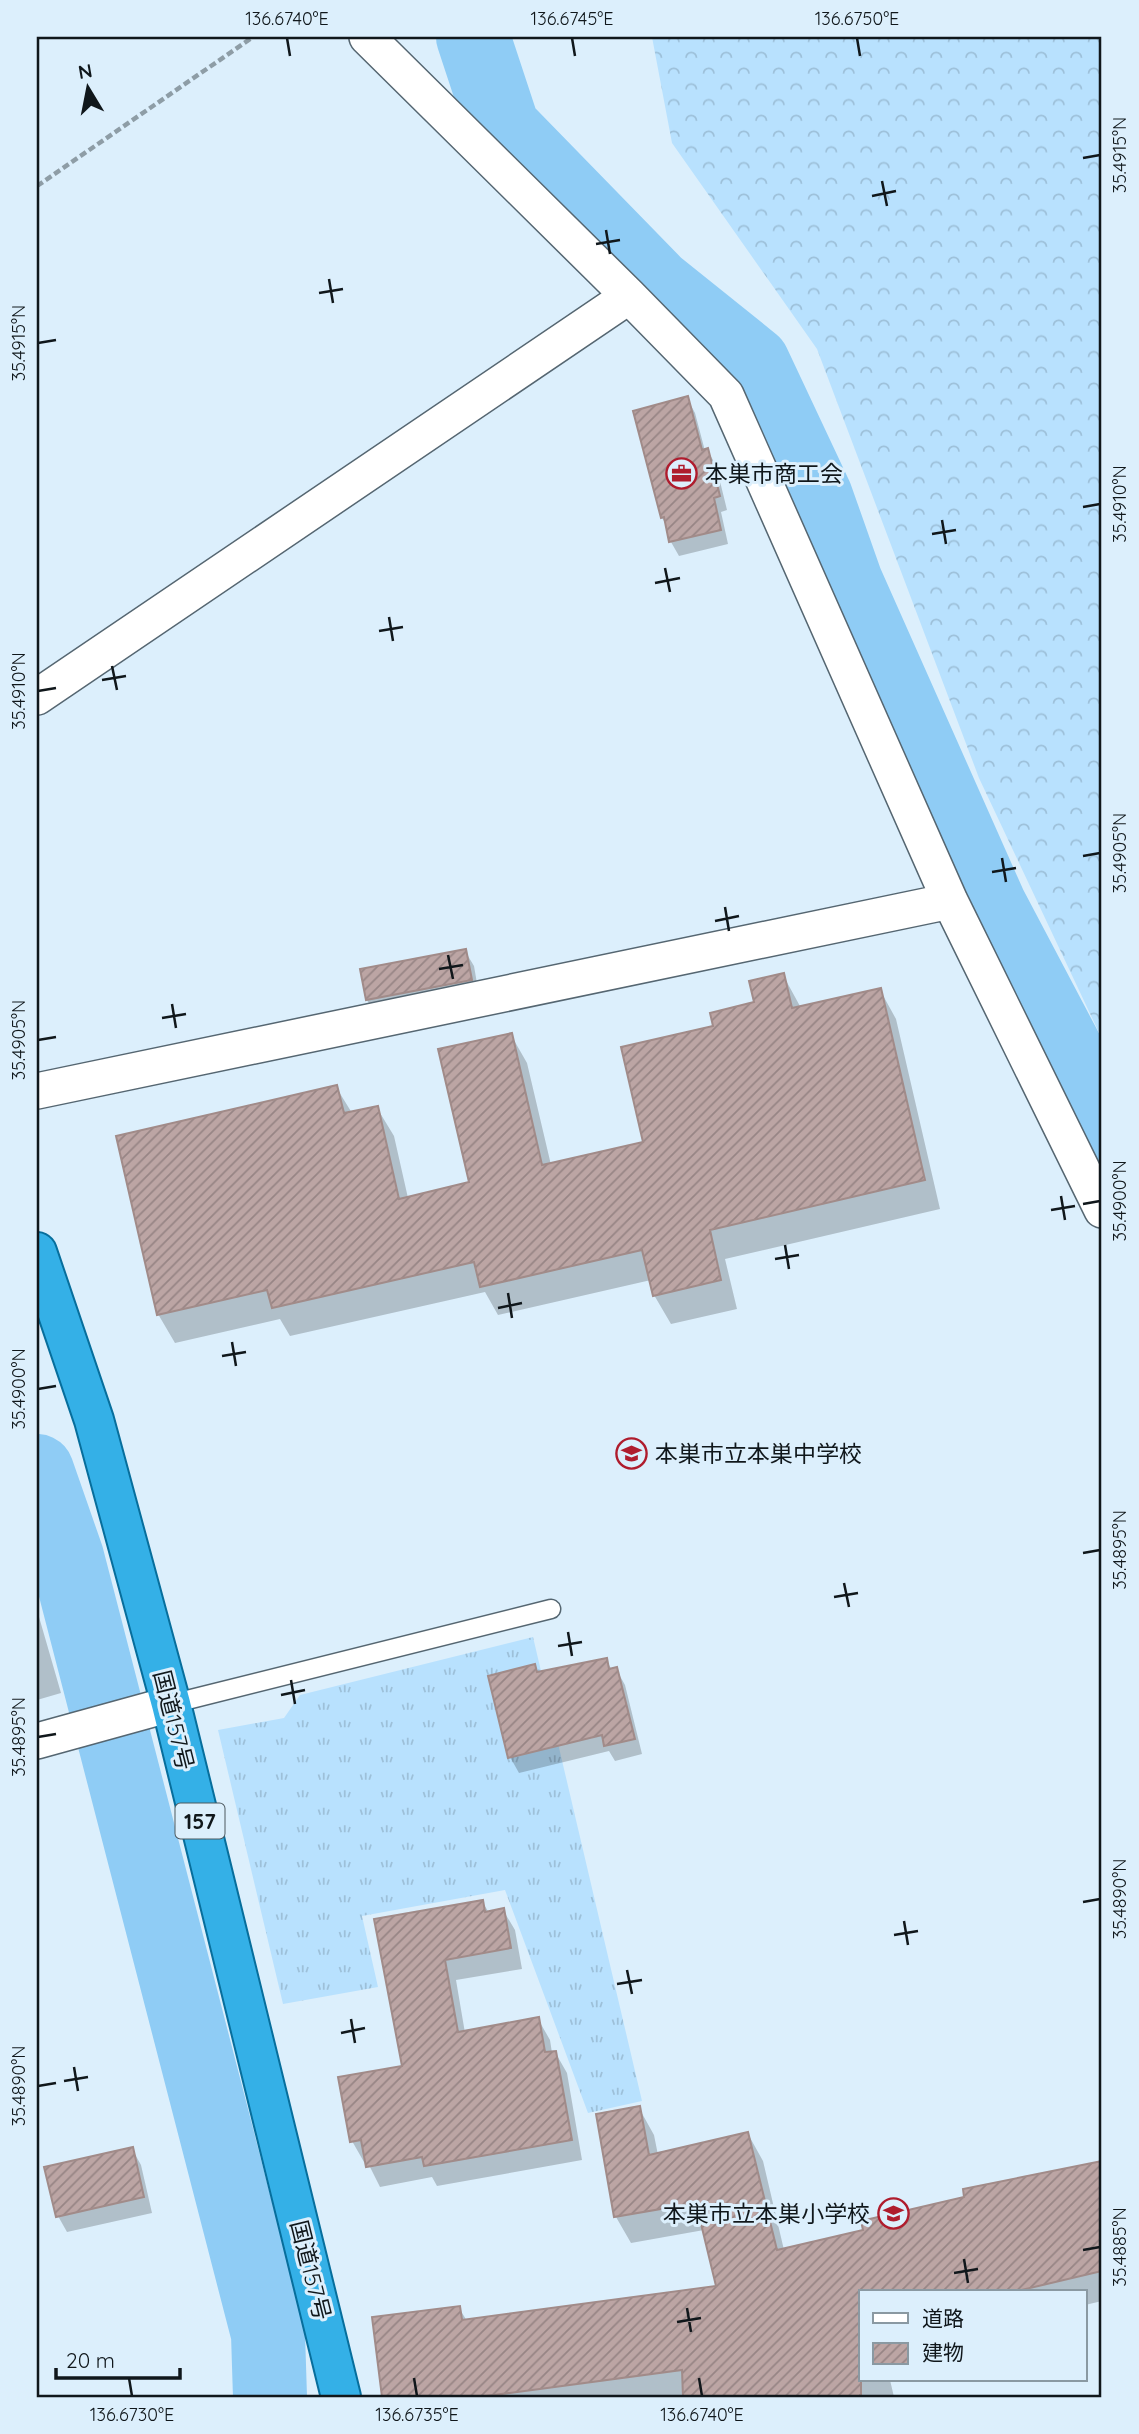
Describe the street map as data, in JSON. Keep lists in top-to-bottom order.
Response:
{
  "streets": {
    "highway": ["国道157号", "157"]
  },
  "places": {
    "office": ["本巣市商工会"],
    "school or university": ["本巣市立本巣中学校", "本巣市立本巣小学校"]
  },
  "legend": ["道路", "建物"],
  "scale_bar": "20 m",
  "north": "top",
  "coordinates": [
    "136.6740°E",
    "136.6745°E",
    "136.6750°E",
    "35.4915°N",
    "35.4910°N",
    "35.4905°N",
    "35.4900°N",
    "35.4895°N",
    "35.4890°N",
    "35.4885°N",
    "136.6730°E",
    "136.6735°E"
  ]
}
